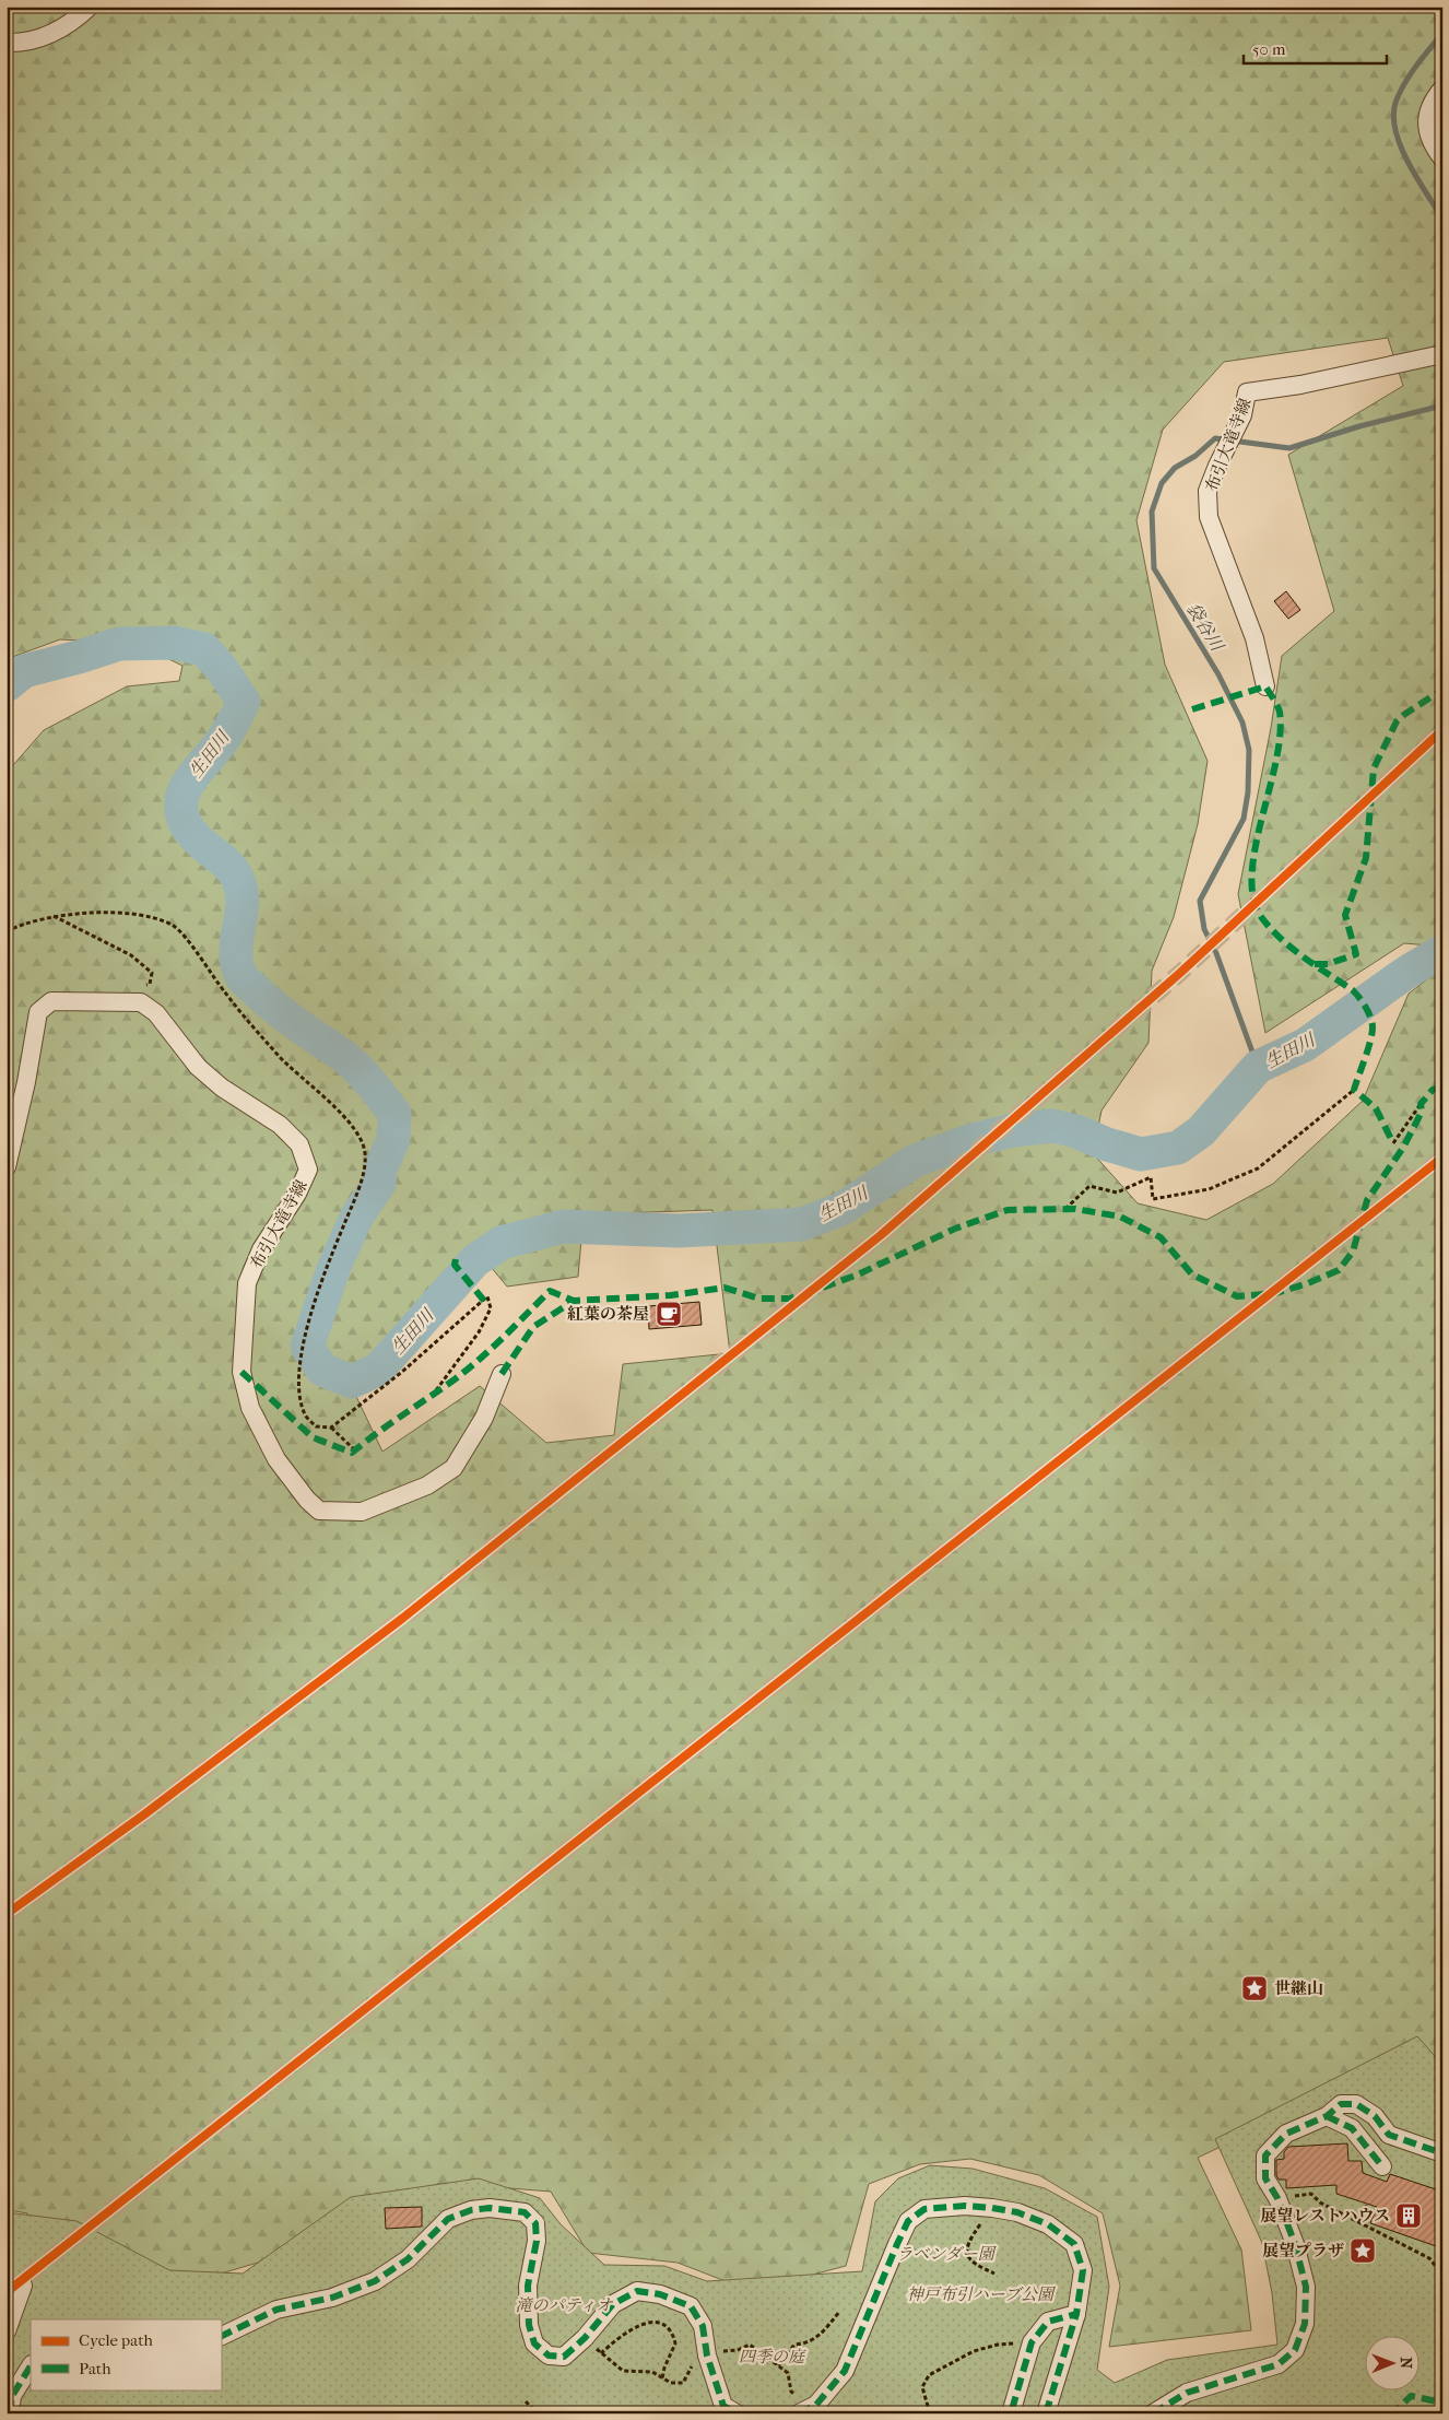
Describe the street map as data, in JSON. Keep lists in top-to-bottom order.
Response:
{
  "streets": {
    "street": ["布引大竜寺線"]
  },
  "water": ["袋谷川", "生田川"],
  "parks": [
    "ラベンダー園",
    "神戸布引ハーブ公園",
    "滝のパティオ",
    "四季の庭"
  ],
  "places": {
    "cafe": ["紅葉の茶屋"],
    "place": ["世継山", "展望プラザ"],
    "building": ["展望レストハウス"]
  },
  "legend": ["Cycle path", "Path"],
  "scale_bar": "50 m",
  "north": "right"
}
